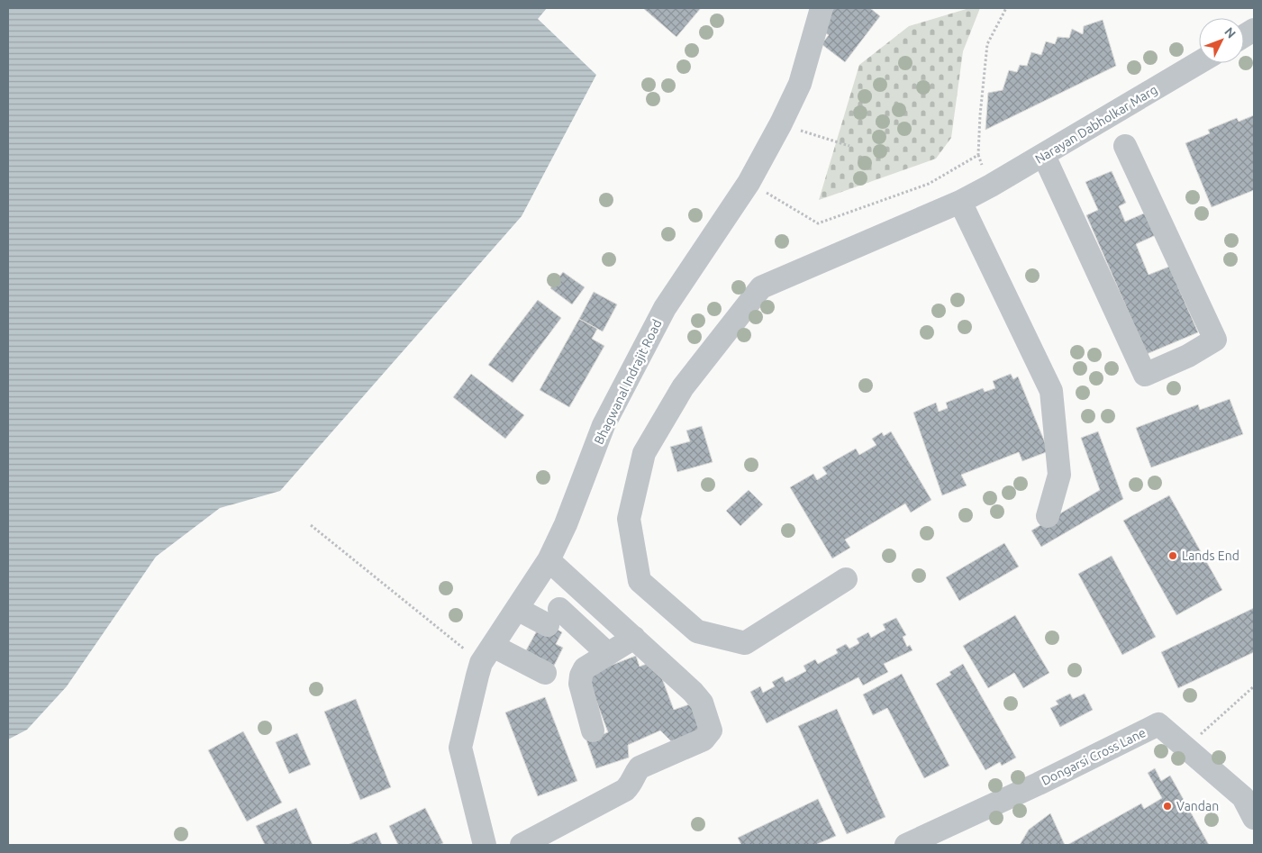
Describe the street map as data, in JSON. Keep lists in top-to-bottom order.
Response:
{
  "streets": {
    "street": ["Narayan Dabholkar Marg", "Bhagwanal Indrajit Road", "Dongarsi Cross Lane"]
  },
  "places": ["Lands End", "Vandan"],
  "north": "top right"
}
